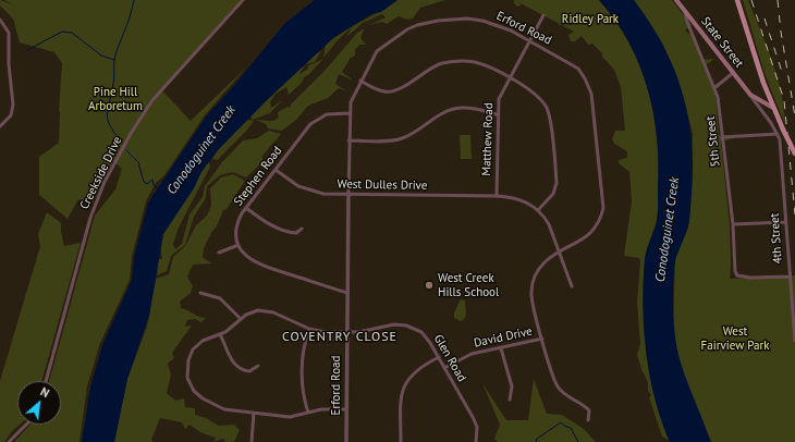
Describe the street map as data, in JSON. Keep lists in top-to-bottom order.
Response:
{
  "streets": {
    "main road": ["State Street"],
    "street": [
      "Erford Road",
      "Matthew Road",
      "5th Street",
      "Creekside Drive",
      "Stephen Road",
      "West Dulles Drive",
      "4th Street",
      "David Drive",
      "Glen Road"
    ]
  },
  "crossings": [
    ["Erford Road", "Matthew Road"],
    ["Erford Road", "Stephen Road"],
    ["Erford Road", "West Dulles Drive"],
    ["Erford Road", "David Drive"],
    ["Erford Road", "Glen Road"],
    ["State Street", "5th Street"],
    ["State Street", "4th Street"],
    ["Matthew Road", "West Dulles Drive"],
    ["5th Street", "4th Street"],
    ["Stephen Road", "West Dulles Drive"],
    ["David Drive", "Glen Road"]
  ],
  "districts": ["COVENTRY CLOSE"],
  "water": ["Conodoguinet Creek"],
  "parks": ["Ridley Park", "Pine Hill Arboretum", "West Fairview Park"],
  "places": ["West Creek Hills School"],
  "north": "top right"
}
